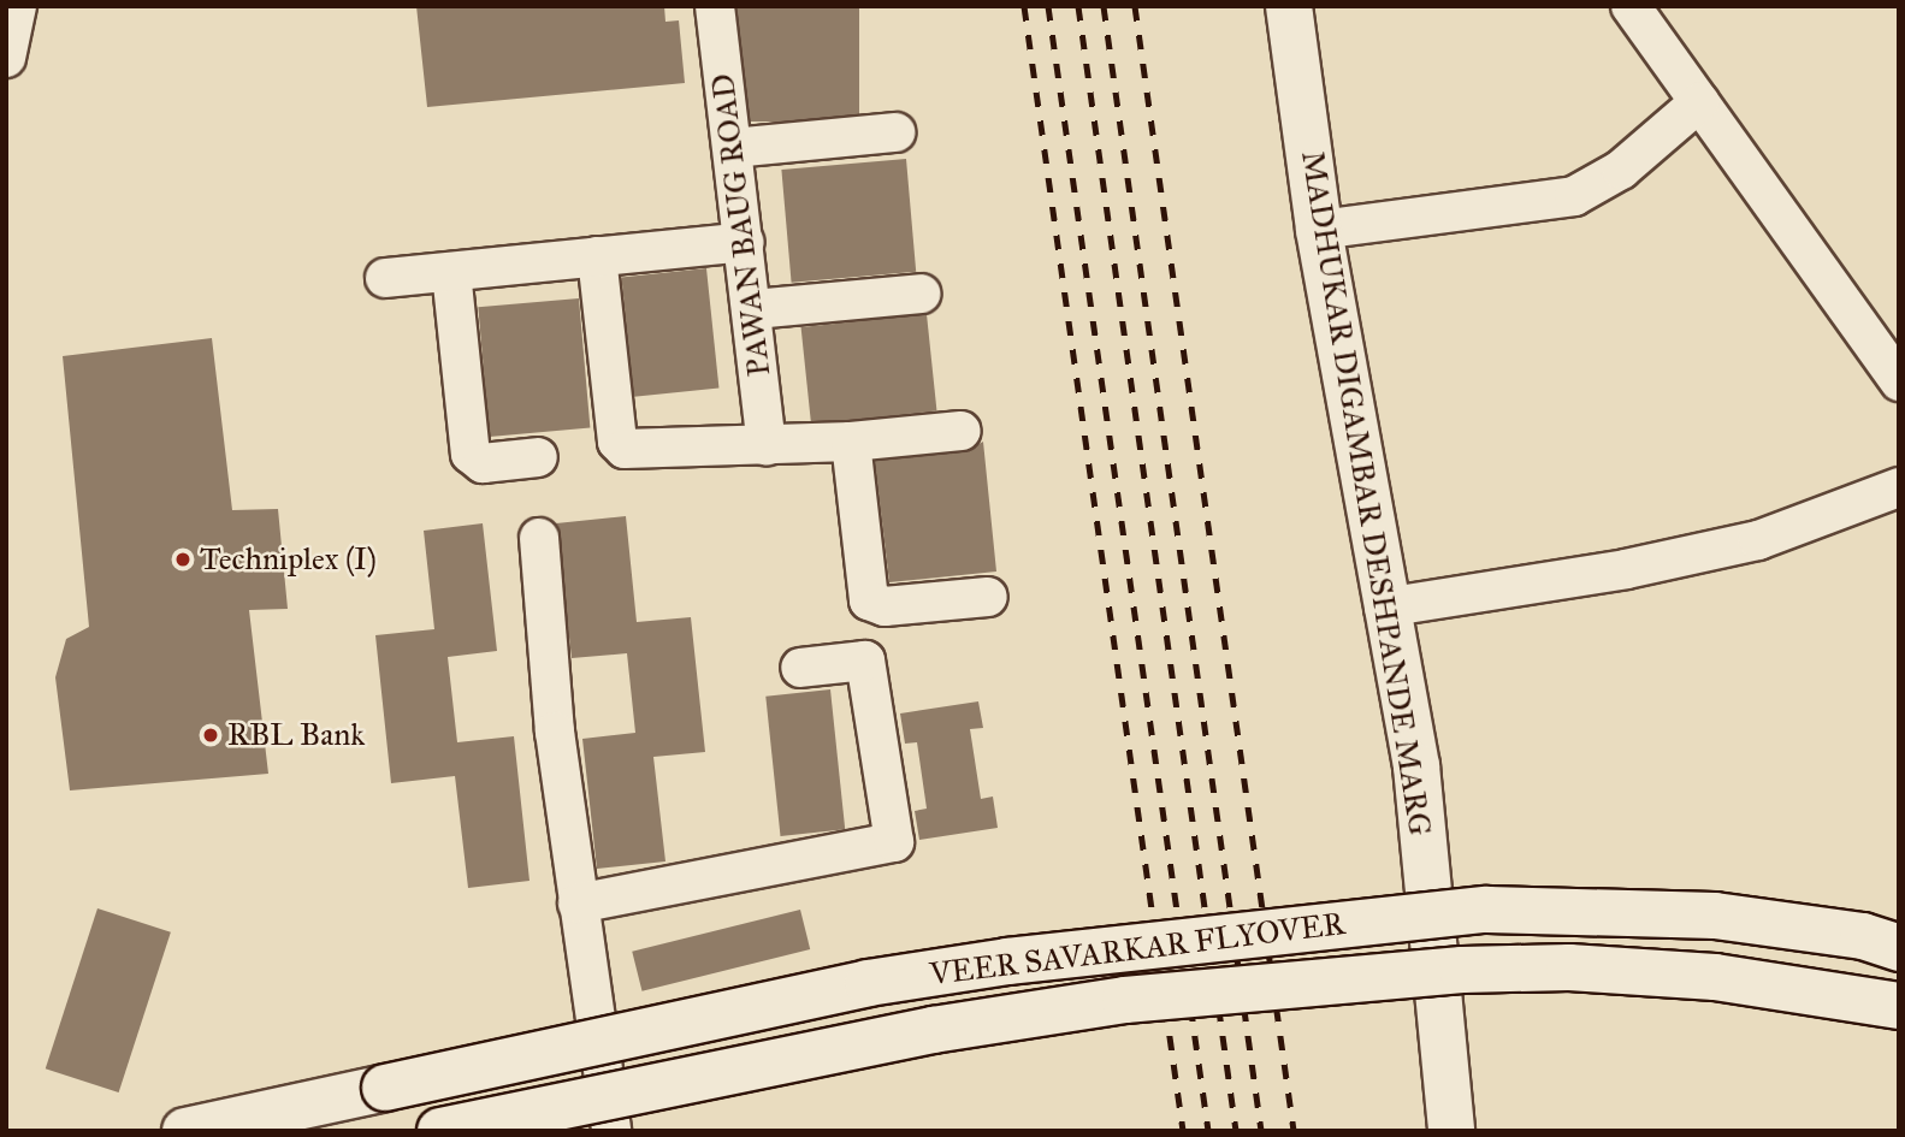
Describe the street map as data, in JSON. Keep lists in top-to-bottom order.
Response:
{
  "streets": {
    "main road": ["MADHUKAR DIGAMBAR DESHPANDE MARG", "VEER SAVARKAR FLYOVER"],
    "street": ["PAWAN BAUG ROAD"]
  },
  "places": ["Techniplex (I)", "RBL Bank"]
}
